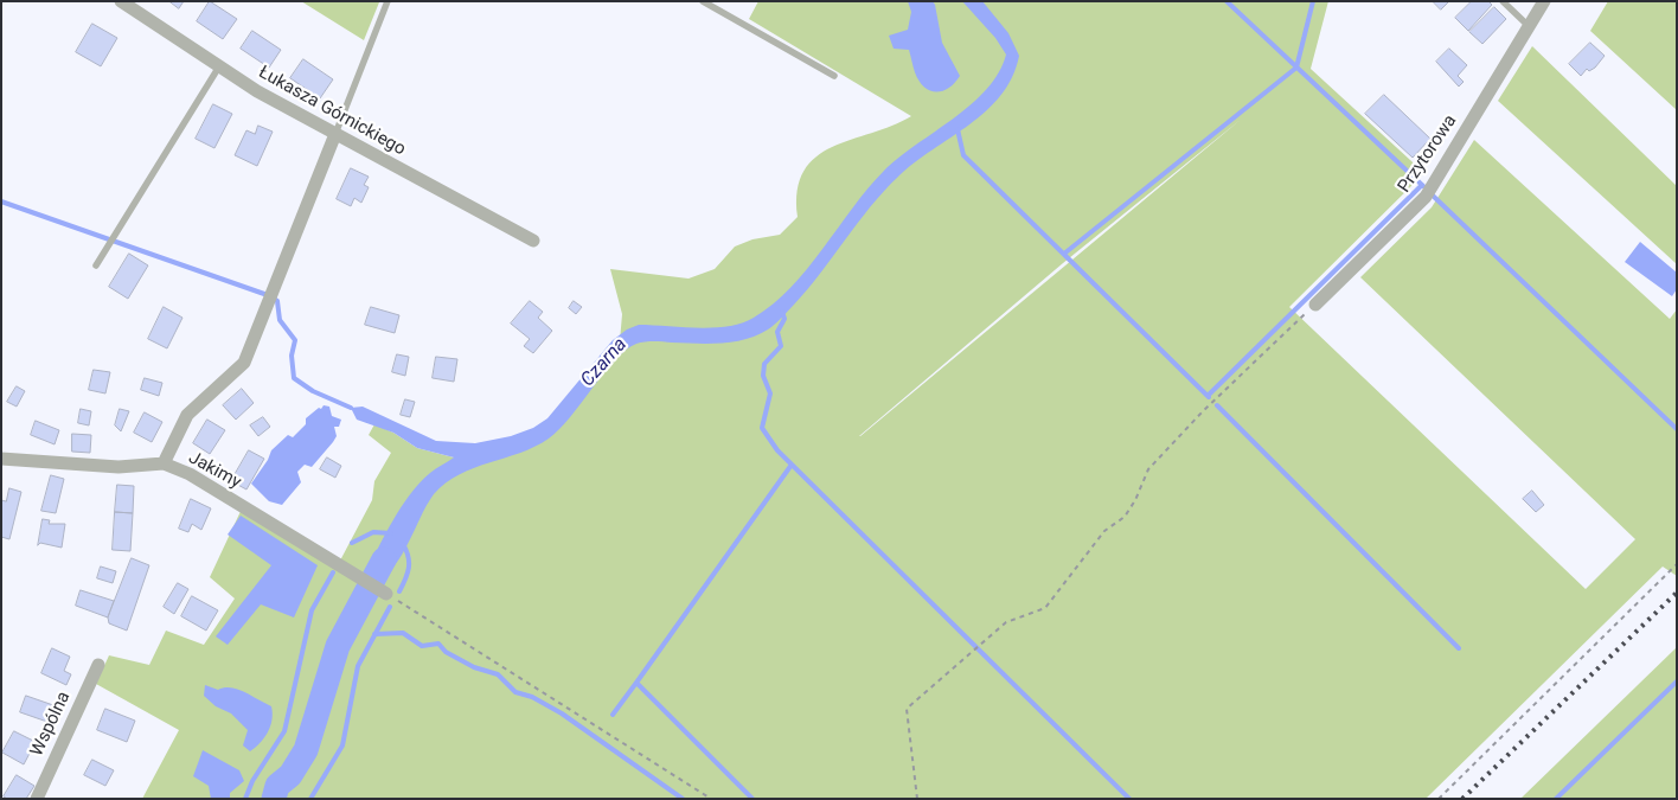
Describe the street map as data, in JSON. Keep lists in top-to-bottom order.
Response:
{
  "streets": {
    "street": [
      "Łukasza Górnickiego",
      "Przytorowa",
      "Jakimy",
      "Wspólna"
    ]
  },
  "water": ["Czarna"]
}
